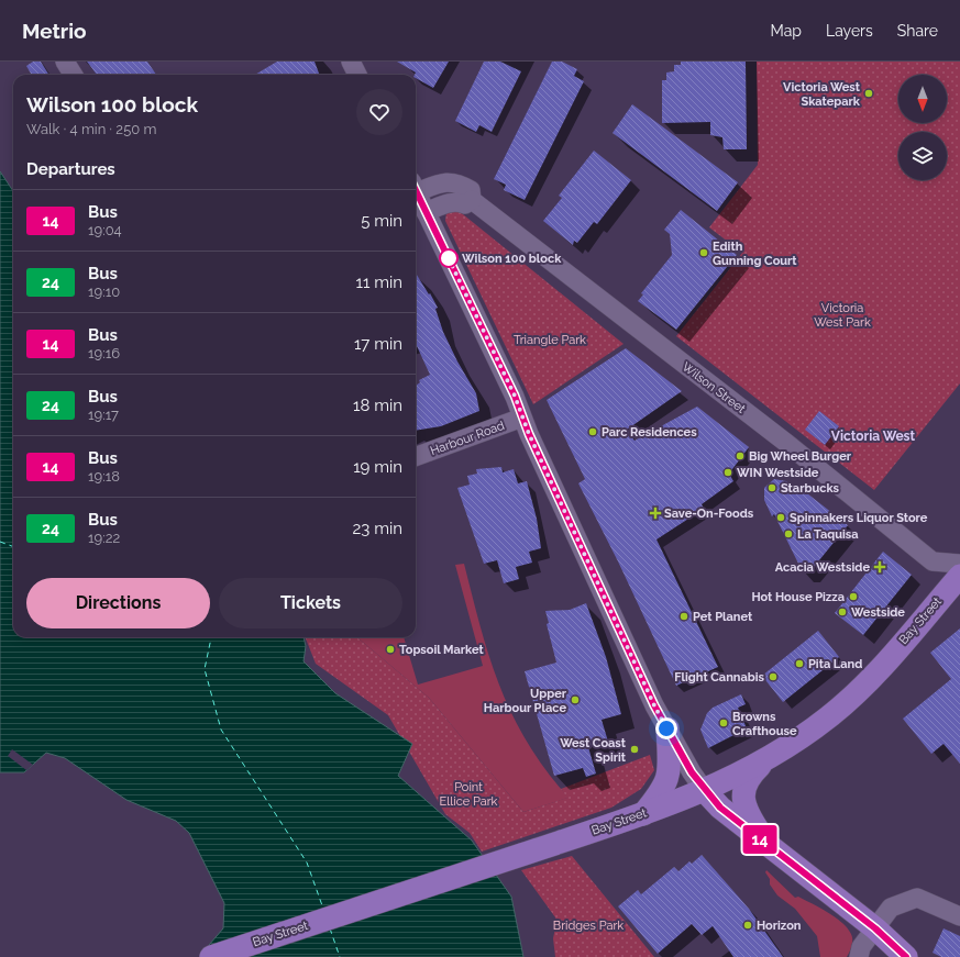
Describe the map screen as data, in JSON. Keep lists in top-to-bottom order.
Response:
{
  "streets": {
    "main road": ["Bay Street"],
    "street": ["Wilson Street", "Harbour Road"]
  },
  "districts": ["Victoria West"],
  "parks": [
    "Victoria West Park",
    "Triangle Park",
    "Point Ellice Park",
    "Bridges Park"
  ],
  "places": {
    "other": [
      "Victoria West Skatepark",
      "Edith Gunning Court",
      "Wilson 100 block",
      "Parc Residences",
      "Big Wheel Burger",
      "WIN Westside",
      "Starbucks",
      "Spinnakers Liquor Store",
      "La Taquisa",
      "Hot House Pizza",
      "Westside",
      "Pet Planet",
      "Topsoil Market",
      "Pita Land",
      "Flight Cannabis",
      "Upper Harbour Place",
      "Browns Crafthouse",
      "West Coast Spirit",
      "Horizon"
    ],
    "health": ["Save-On-Foods", "Acacia Westside"]
  },
  "lines": ["bus line 14"],
  "north": "bottom",
  "page": {
    "header": "Metrio",
    "nav": ["Map", "Layers", "Share"],
    "on_map": "14",
    "heading": [
      ["Wilson 100 block", "Walk · 4 min · 250 m"],
      "Departures"
    ],
    "list": [
      {
        "mark": "14",
        "name": "Bus",
        "note": "19:04",
        "value": "5 min"
      },
      {
        "mark": "24",
        "name": "Bus",
        "note": "19:10",
        "value": "11 min"
      },
      {
        "mark": "14",
        "name": "Bus",
        "note": "19:16",
        "value": "17 min"
      },
      {
        "mark": "24",
        "name": "Bus",
        "note": "19:17",
        "value": "18 min"
      },
      {
        "mark": "14",
        "name": "Bus",
        "note": "19:18",
        "value": "19 min"
      },
      {
        "mark": "24",
        "name": "Bus",
        "note": "19:22",
        "value": "23 min"
      }
    ],
    "buttons": ["Directions", "Tickets"]
  }
}
